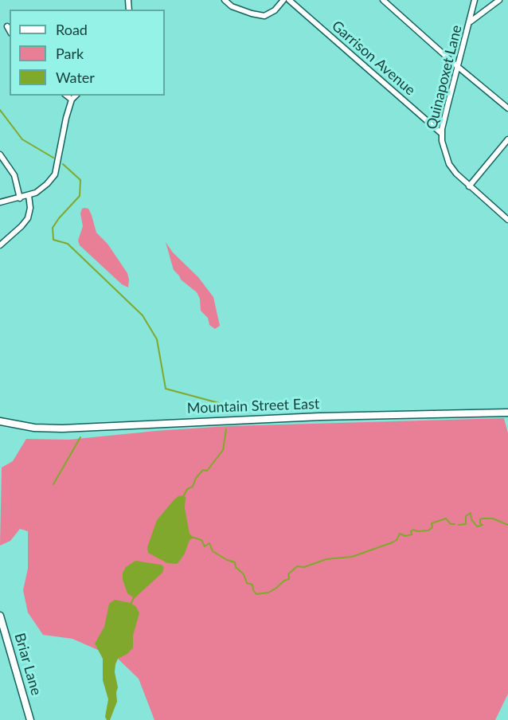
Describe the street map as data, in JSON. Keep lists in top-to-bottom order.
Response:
{
  "streets": {
    "main road": ["Mountain Street East", "Briar Lane"],
    "street": ["Garrison Avenue", "Quinapoxet Lane"]
  },
  "crossings": [
    ["Garrison Avenue", "Quinapoxet Lane"]
  ],
  "legend": ["Road", "Park", "Water"]
}
